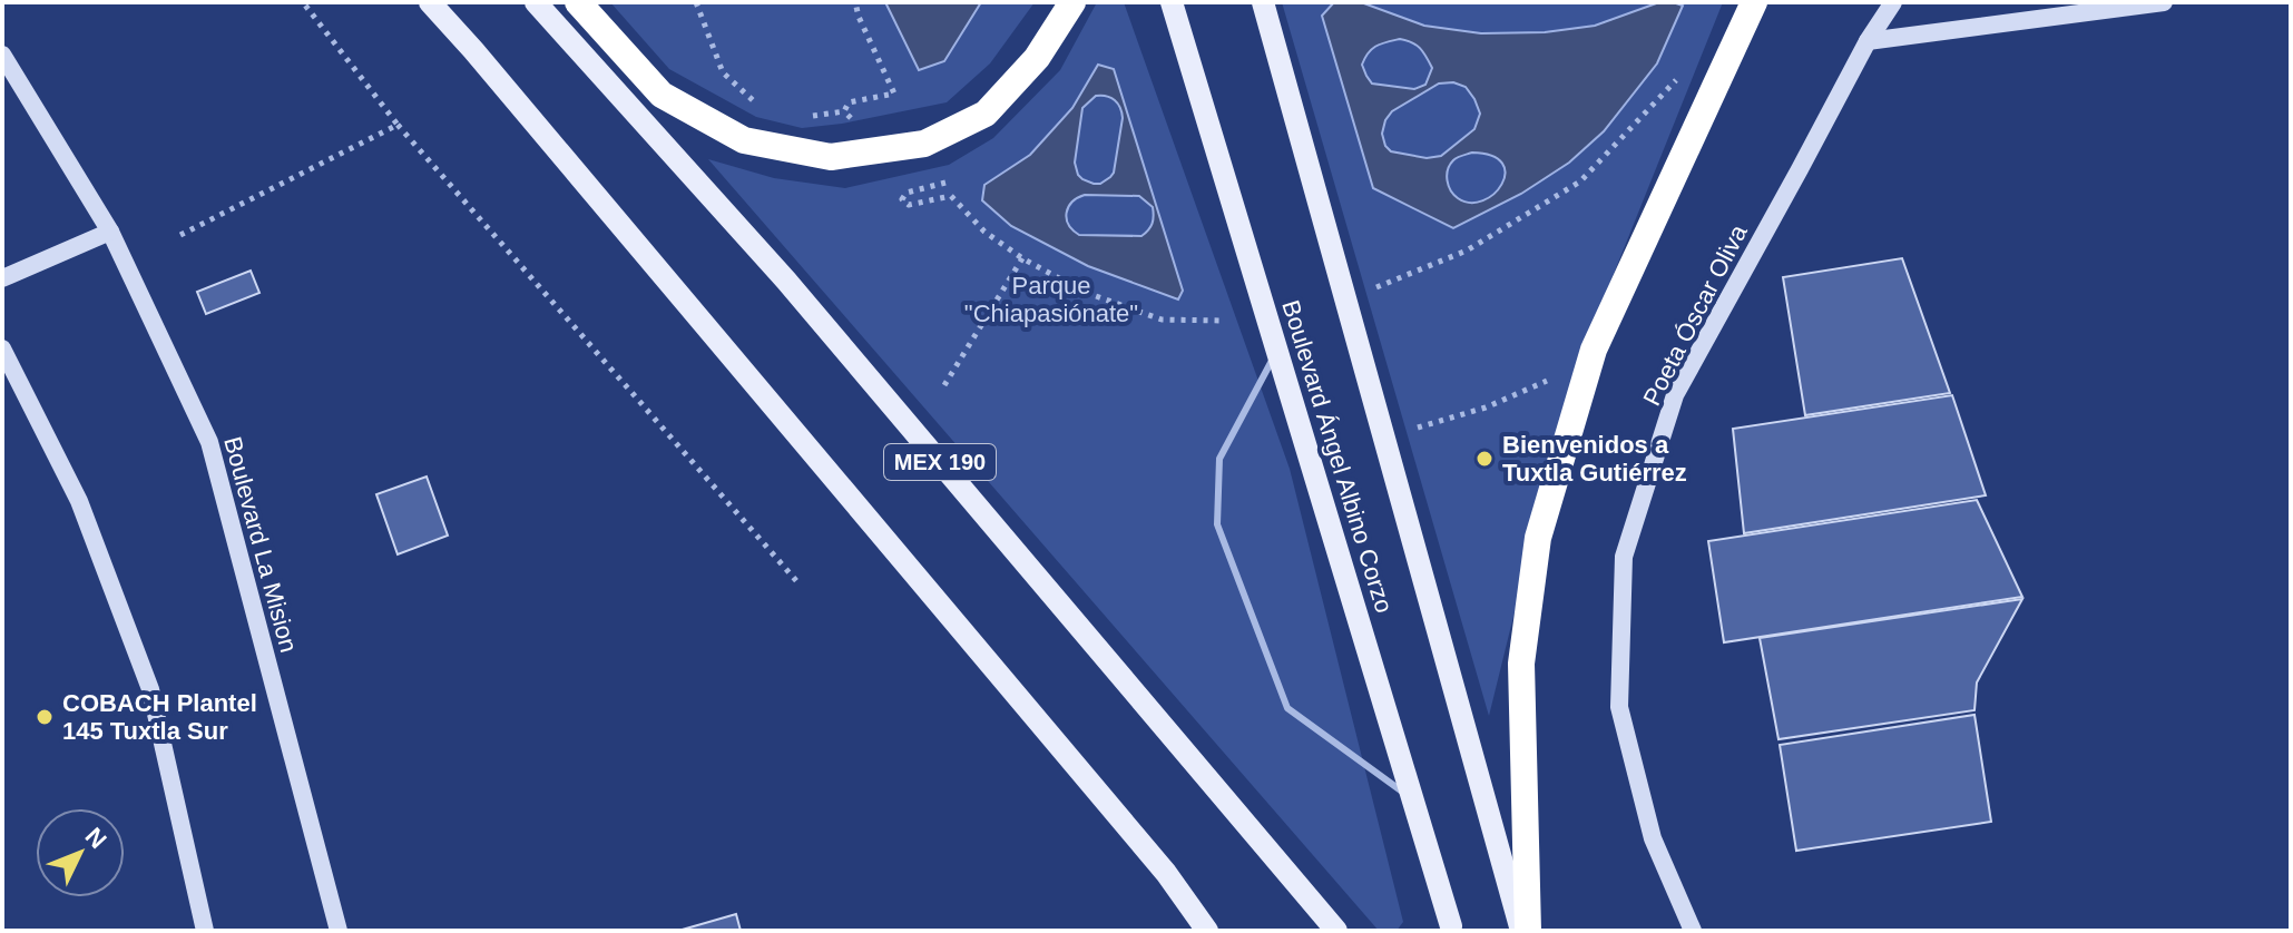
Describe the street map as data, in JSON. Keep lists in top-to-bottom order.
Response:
{
  "streets": {
    "main road": ["Boulevard Ángel Albino Corzo", "MEX 190"],
    "street": ["Poeta Óscar Oliva", "Boulevard La Mision"]
  },
  "parks": ["Parque \"Chiapasiónate\""],
  "places": ["Bienvenidos a Tuxtla Gutiérrez", "COBACH Plantel 145 Tuxtla Sur"],
  "north": "top right"
}
